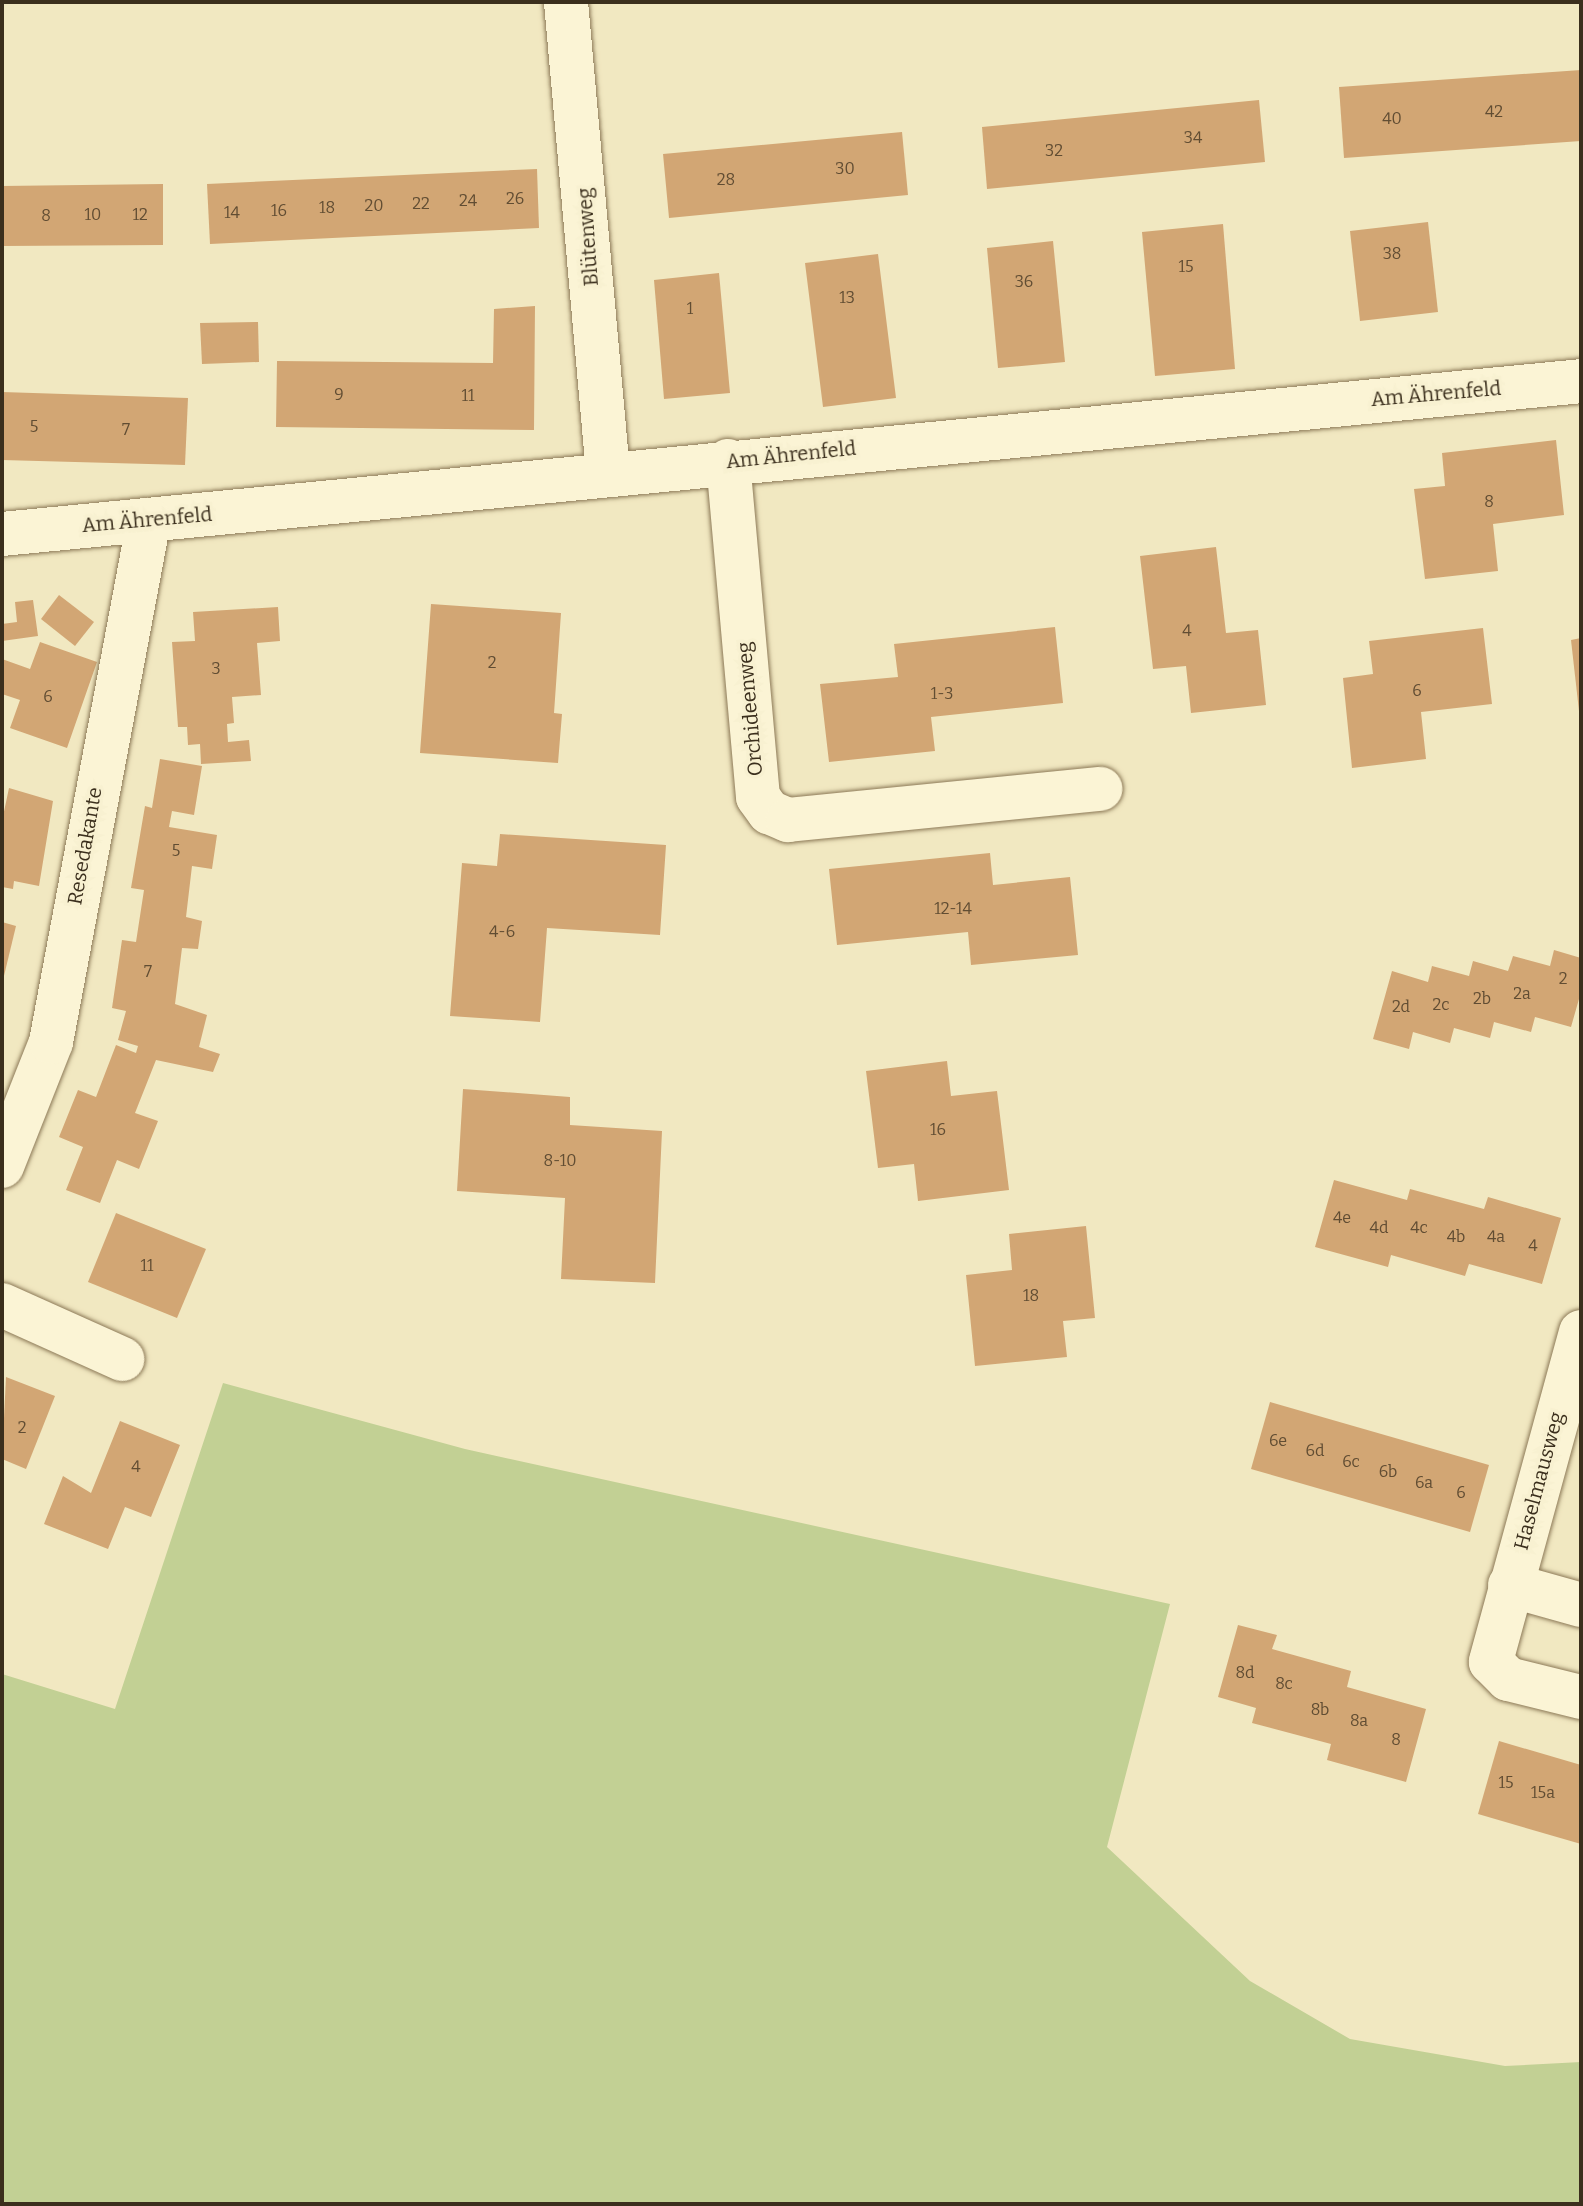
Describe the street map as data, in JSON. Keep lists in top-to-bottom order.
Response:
{
  "streets": {
    "street": [
      "Blütenweg",
      "Am Ährenfeld",
      "Orchideenweg",
      "Resedakante",
      "Haselmausweg"
    ]
  },
  "crossings": [
    ["Blütenweg", "Am Ährenfeld"],
    ["Am Ährenfeld", "Orchideenweg"],
    ["Am Ährenfeld", "Resedakante"]
  ],
  "house_numbers": [
    "42",
    "40",
    "34",
    "32",
    "30",
    "28",
    "26",
    "24",
    "22",
    "20",
    "18",
    "16",
    "14",
    "10",
    "12",
    "8",
    "38",
    "15",
    "36",
    "13",
    "1",
    "9",
    "11",
    "5",
    "7",
    "8",
    "4",
    "2",
    "3",
    "6",
    "1-3",
    "6",
    "5",
    "12-14",
    "4-6",
    "7",
    "2",
    "2a",
    "2b",
    "2c",
    "2d",
    "16",
    "8-10",
    "4e",
    "4d",
    "4c",
    "4b",
    "4a",
    "4",
    "11",
    "18",
    "2",
    "6e",
    "6d",
    "6c",
    "4",
    "6b",
    "6a",
    "6",
    "8d",
    "8c",
    "8b",
    "8a",
    "8",
    "15",
    "15a"
  ]
}
